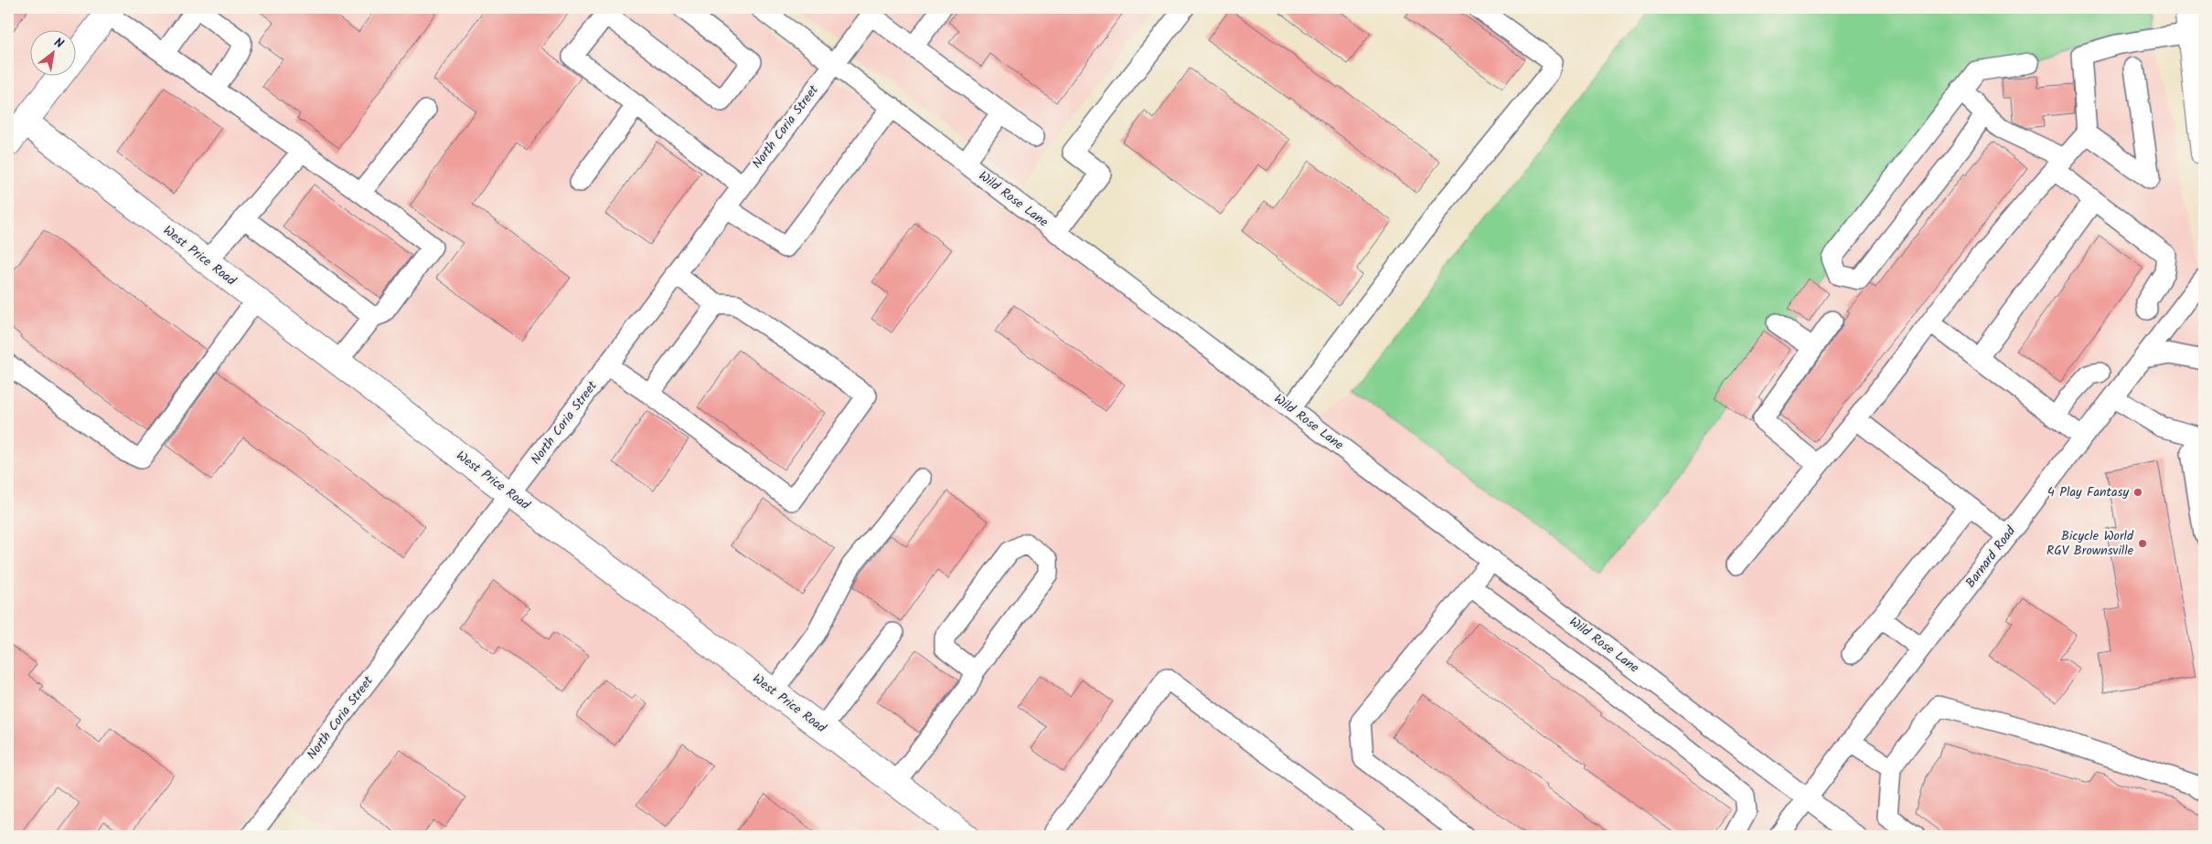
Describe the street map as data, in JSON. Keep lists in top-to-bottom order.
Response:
{
  "streets": {
    "main road": ["West Price Road"],
    "street": ["North Coria Street", "Wild Rose Lane", "Barnard Road"]
  },
  "crossings": [
    ["North Coria Street", "Wild Rose Lane"],
    ["North Coria Street", "West Price Road"],
    ["Wild Rose Lane", "Barnard Road"]
  ],
  "places": ["4 Play Fantasy", "Bicycle World RGV Brownsville"],
  "north": "top right"
}
